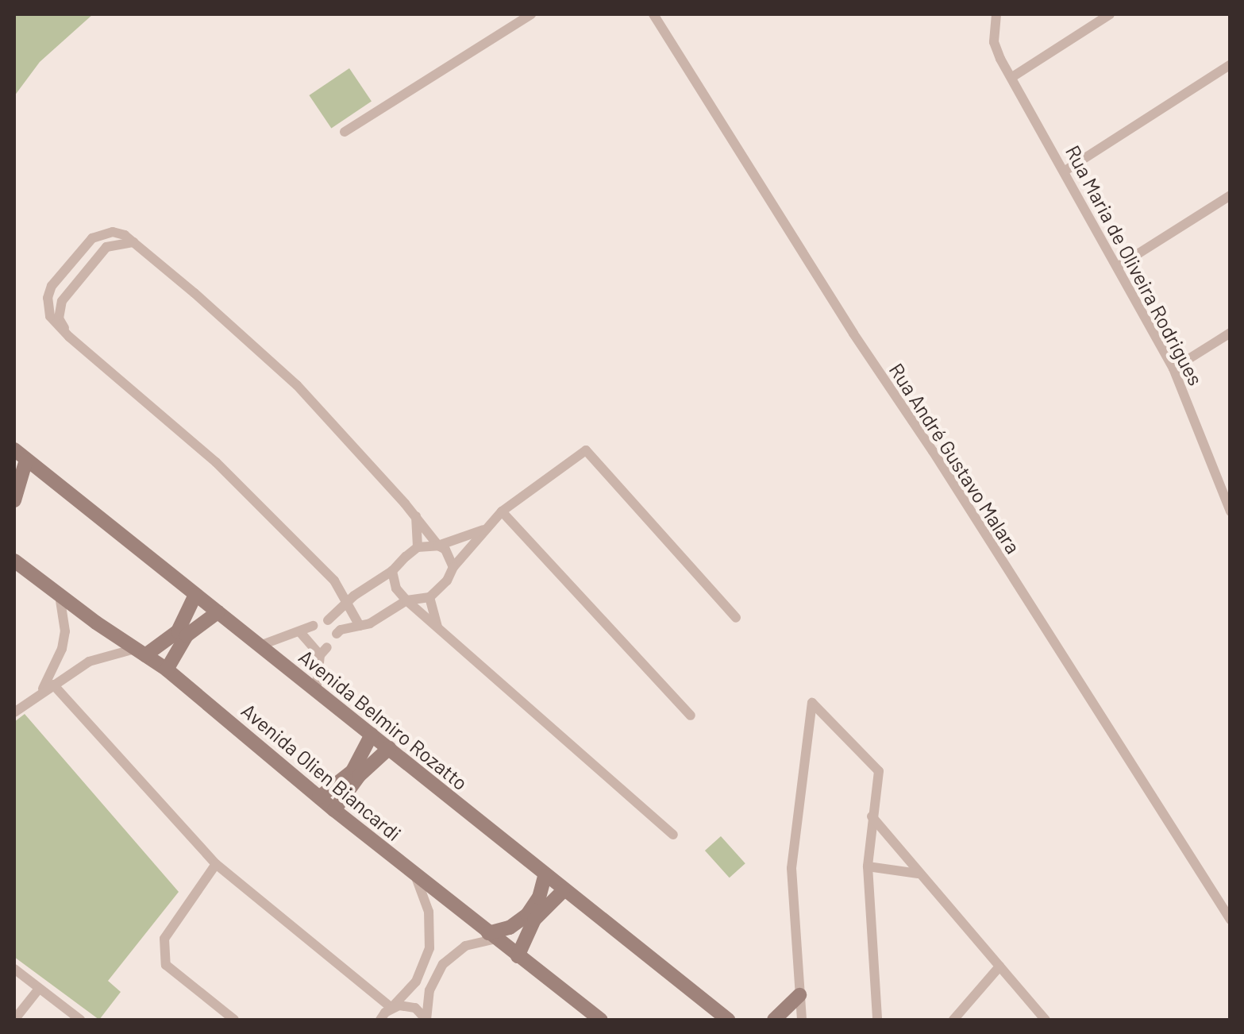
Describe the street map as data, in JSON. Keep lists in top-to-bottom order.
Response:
{
  "streets": {
    "street": [
      "Rua Maria de Oliveira Rodrigues",
      "Rua André Gustavo Malara",
      "Avenida Belmiro Rozatto",
      "Avenida Olien Biancardi"
    ]
  }
}
